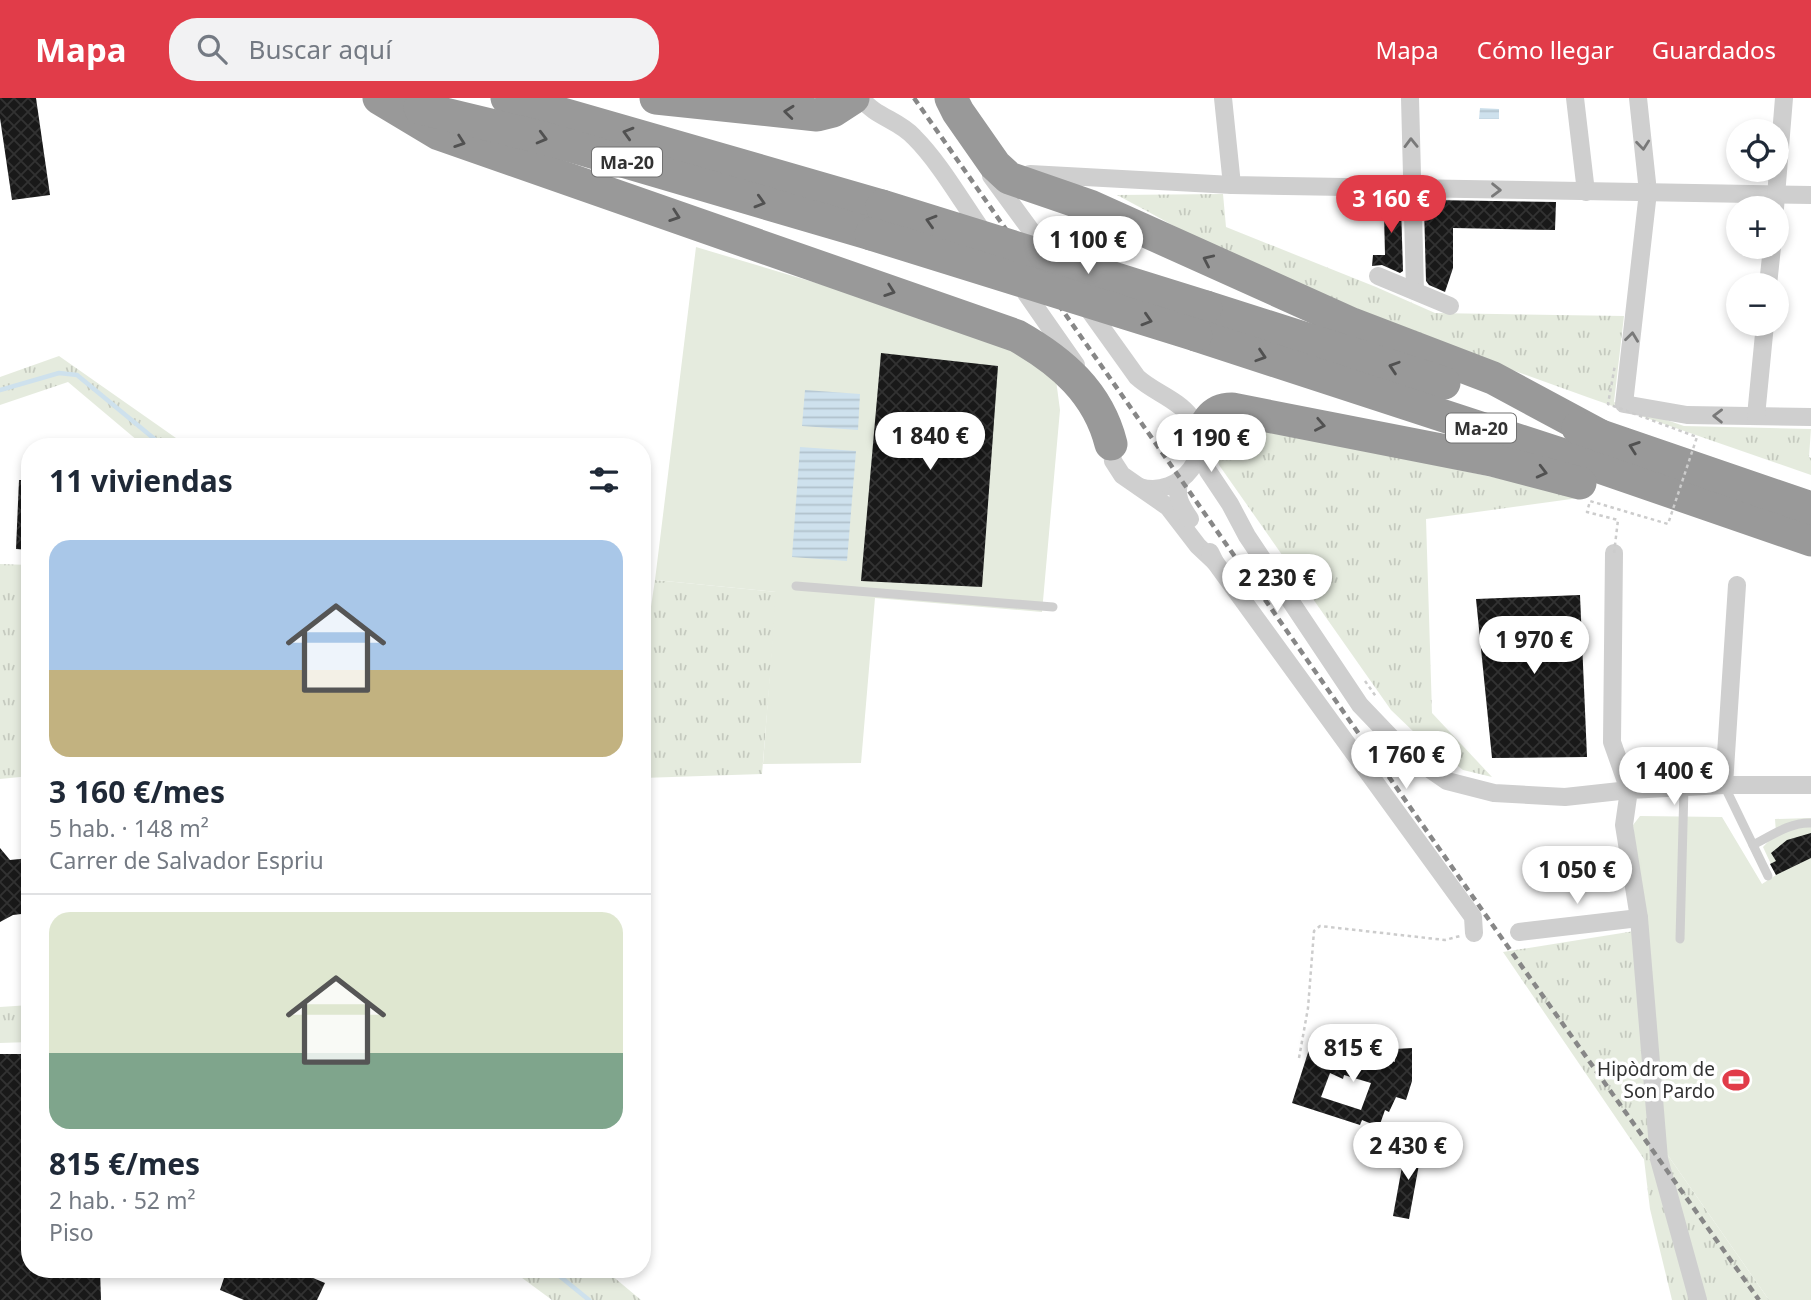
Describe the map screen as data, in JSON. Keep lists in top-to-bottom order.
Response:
{
  "streets": {
    "highway": ["Ma-20"]
  },
  "places": {
    "sports": ["Hipòdrom de Son Pardo"]
  },
  "page": {
    "header": "Mapa",
    "search": "Buscar aquí",
    "nav": ["Mapa", "Cómo llegar", "Guardados"],
    "map_buttons": ["+", "−"],
    "price": [
      "3 160 €",
      "1 100 €",
      "1 840 €",
      "1 190 €",
      "2 230 €",
      "1 970 €",
      "1 760 €",
      "1 400 €",
      "1 050 €",
      "815 €",
      "2 430 €"
    ],
    "heading": "11 viviendas",
    "list": [
      {
        "name": "3 160 €/mes",
        "note": "5 hab. · 148 m² · Carrer de Salvador Espriu"
      },
      {
        "name": "815 €/mes",
        "note": "2 hab. · 52 m² · Piso"
      }
    ]
  }
}
